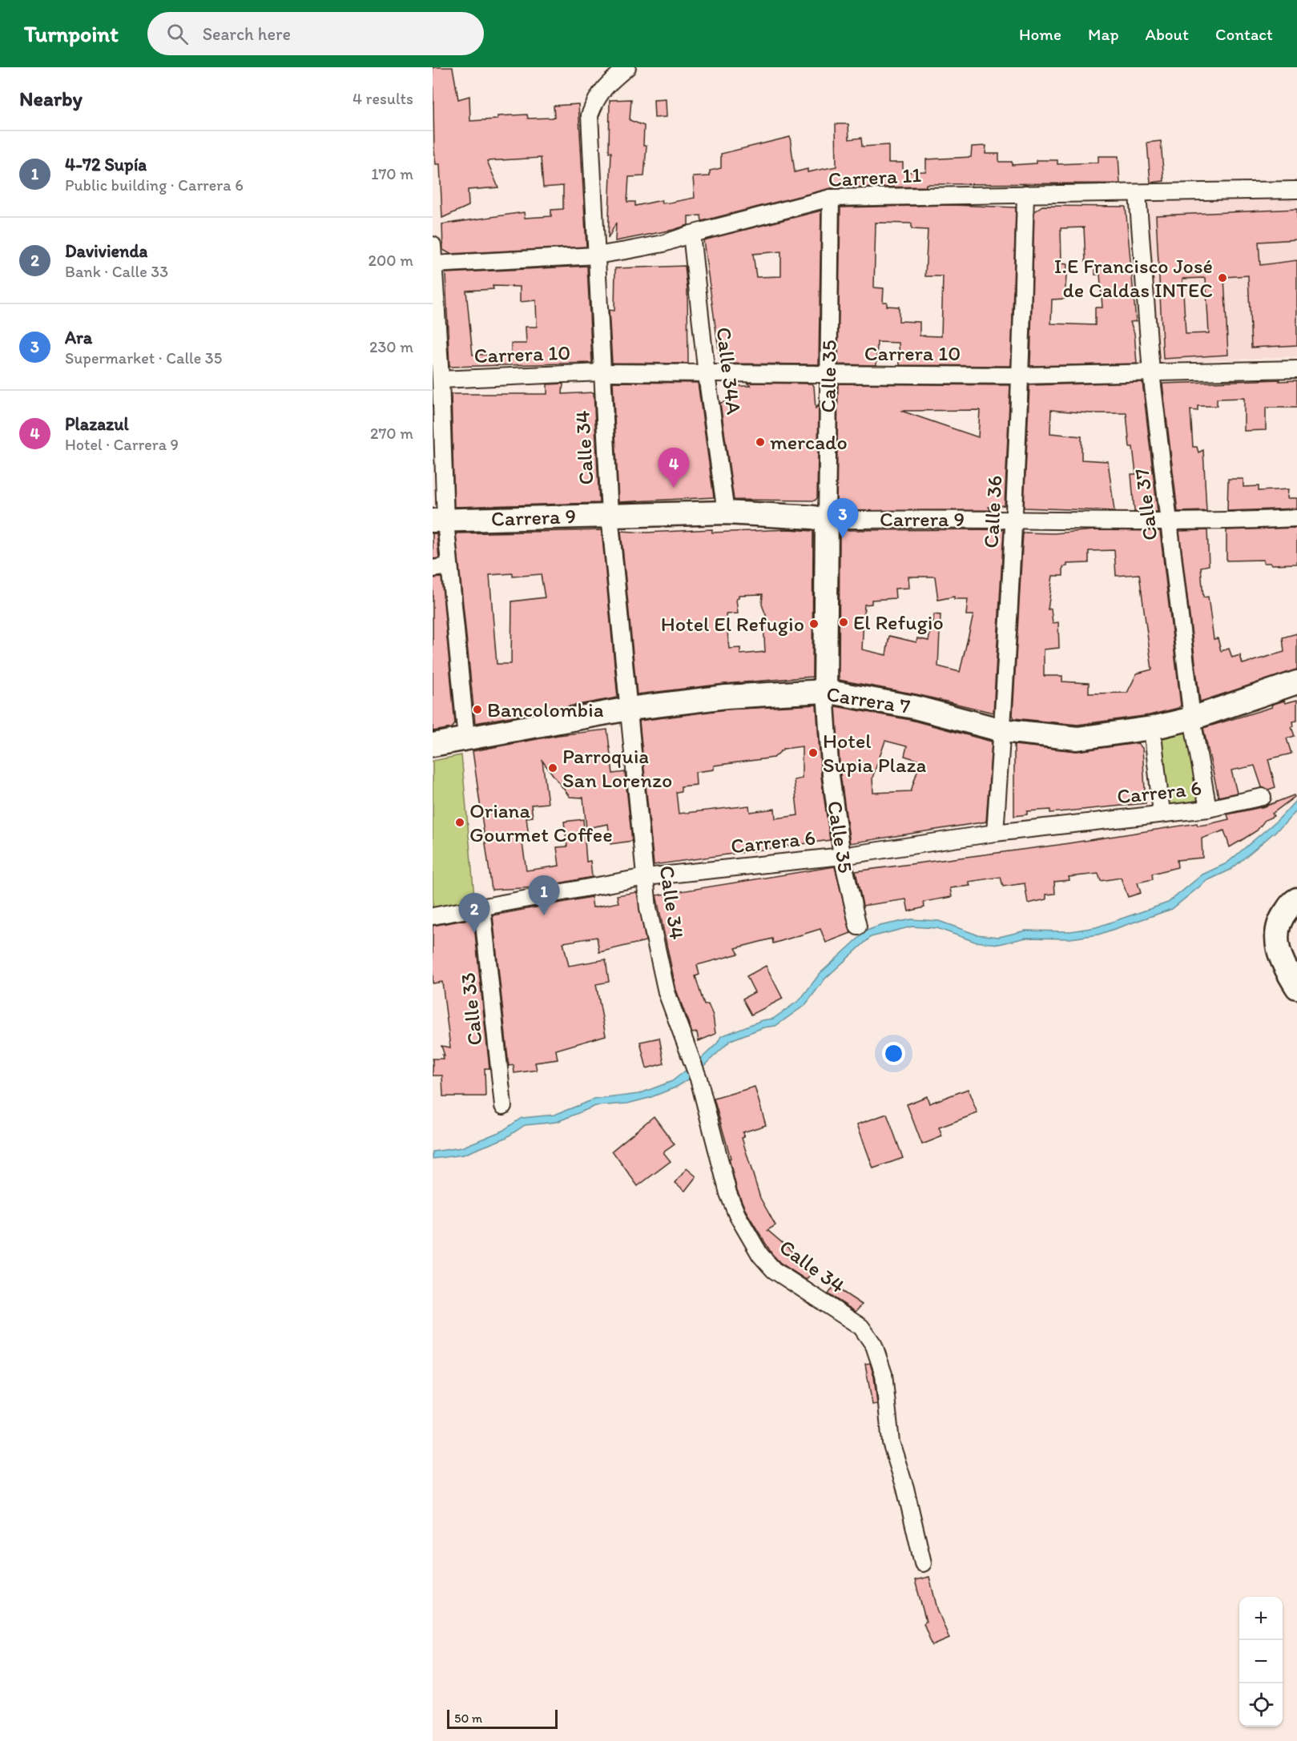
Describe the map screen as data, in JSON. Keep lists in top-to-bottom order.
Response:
{
  "streets": {
    "main road": ["Calle 35", "Carrera 9", "Carrera 7"],
    "street": [
      "Carrera 11",
      "Carrera 10",
      "Calle 34A",
      "Calle 34",
      "Calle 37",
      "Calle 36",
      "Carrera 6",
      "Calle 33"
    ]
  },
  "crossings": [
    ["Carrera 11", "Calle 34A"],
    ["Carrera 11", "Calle 35"],
    ["Carrera 11", "Calle 34"],
    ["Carrera 11", "Calle 37"],
    ["Carrera 11", "Calle 36"],
    ["Carrera 10", "Calle 34A"],
    ["Carrera 10", "Calle 35"],
    ["Carrera 10", "Calle 34"],
    ["Carrera 10", "Calle 37"],
    ["Carrera 10", "Calle 36"],
    ["Calle 34A", "Carrera 9"],
    ["Calle 35", "Carrera 9"],
    ["Calle 35", "Carrera 7"],
    ["Calle 35", "Carrera 6"],
    ["Calle 34", "Carrera 9"],
    ["Calle 34", "Carrera 7"],
    ["Calle 34", "Carrera 6"],
    ["Calle 37", "Carrera 9"],
    ["Calle 37", "Carrera 7"],
    ["Calle 37", "Carrera 6"],
    ["Calle 36", "Carrera 9"],
    ["Calle 36", "Carrera 7"],
    ["Calle 36", "Carrera 6"],
    ["Carrera 6", "Calle 33"]
  ],
  "places": [
    "I.E Francisco José de Caldas INTEC",
    "mercado",
    "El Refugio",
    "Hotel El Refugio",
    "Bancolombia",
    "Hotel Supia Plaza",
    "Parroquia San Lorenzo",
    "Oriana Gourmet Coffee"
  ],
  "scale_bar": "50 m",
  "page": {
    "header": "Turnpoint",
    "search": "Search here",
    "nav": [
      "Home",
      "Map",
      "About",
      "Contact"
    ],
    "heading": ["Nearby", "4 results"],
    "list": [
      {
        "mark": "1",
        "name": "4-72 Supía",
        "note": "Public building · Carrera 6",
        "value": "170 m"
      },
      {
        "mark": "2",
        "name": "Davivienda",
        "note": "Bank · Calle 33",
        "value": "200 m"
      },
      {
        "mark": "3",
        "name": "Ara",
        "note": "Supermarket · Calle 35",
        "value": "230 m"
      },
      {
        "mark": "4",
        "name": "Plazazul",
        "note": "Hotel · Carrera 9",
        "value": "270 m"
      }
    ],
    "pins": [
      "4",
      "3",
      "1",
      "2"
    ],
    "map_buttons": ["+", "−"],
    "scale": "50 m"
  }
}
